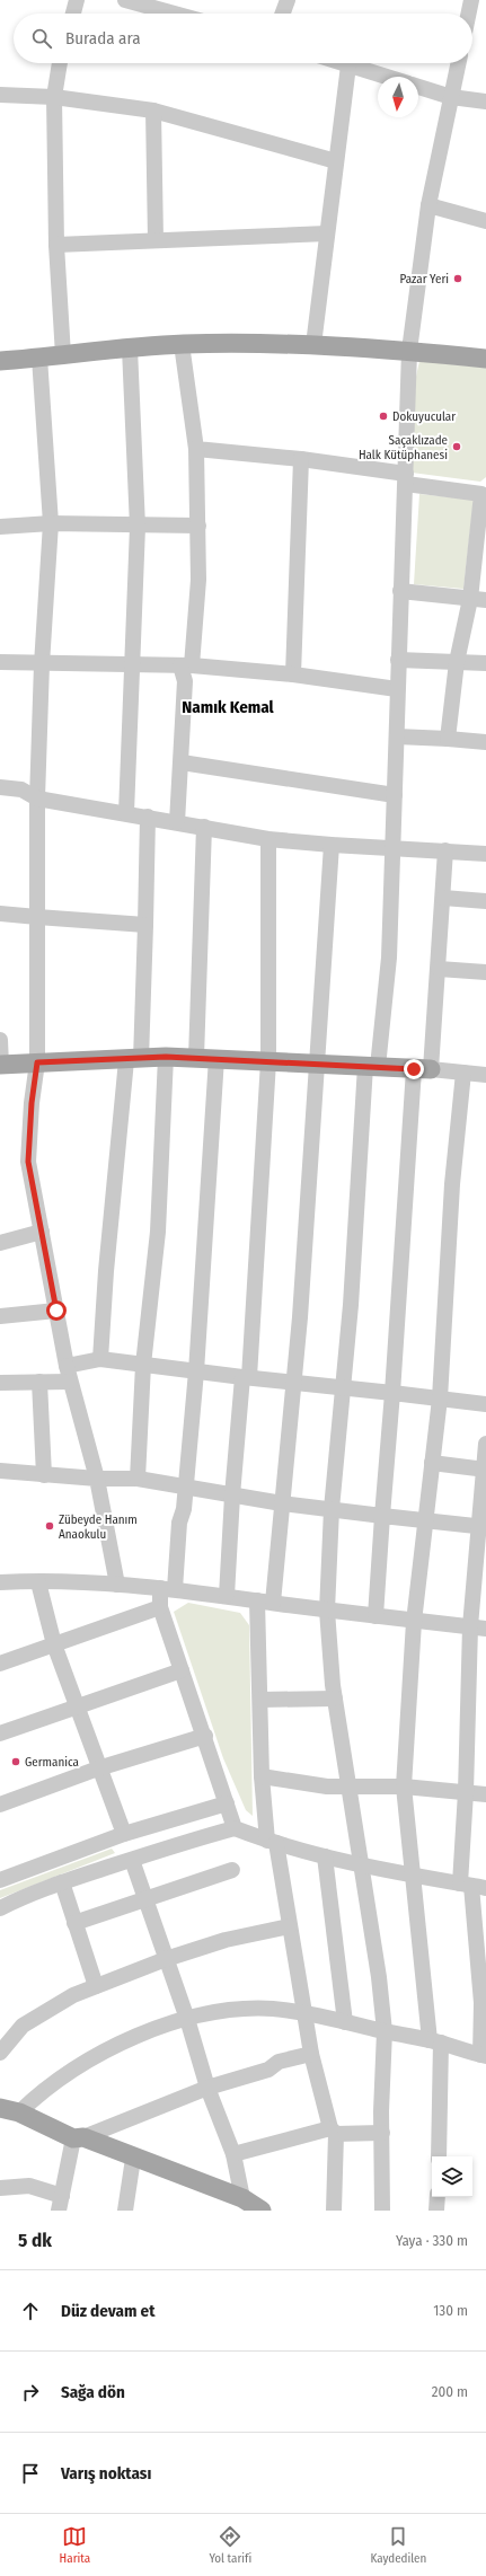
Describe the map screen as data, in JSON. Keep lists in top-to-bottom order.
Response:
{
  "districts": ["Namık Kemal"],
  "places": [
    "Pazar Yeri",
    "Dokuyucular",
    "Saçaklızade Halk Kütüphanesi",
    "Zübeyde Hanım Anaokulu",
    "Germanica"
  ],
  "north": "bottom",
  "page": {
    "search": "Burada ara",
    "heading": ["5 dk", "Yaya · 330 m"],
    "list": [
      ["Düz devam et", "130 m"],
      ["Sağa dön", "200 m"],
      "Varış noktası"
    ],
    "nav": ["Harita", "Yol tarifi", "Kaydedilen"]
  }
}
